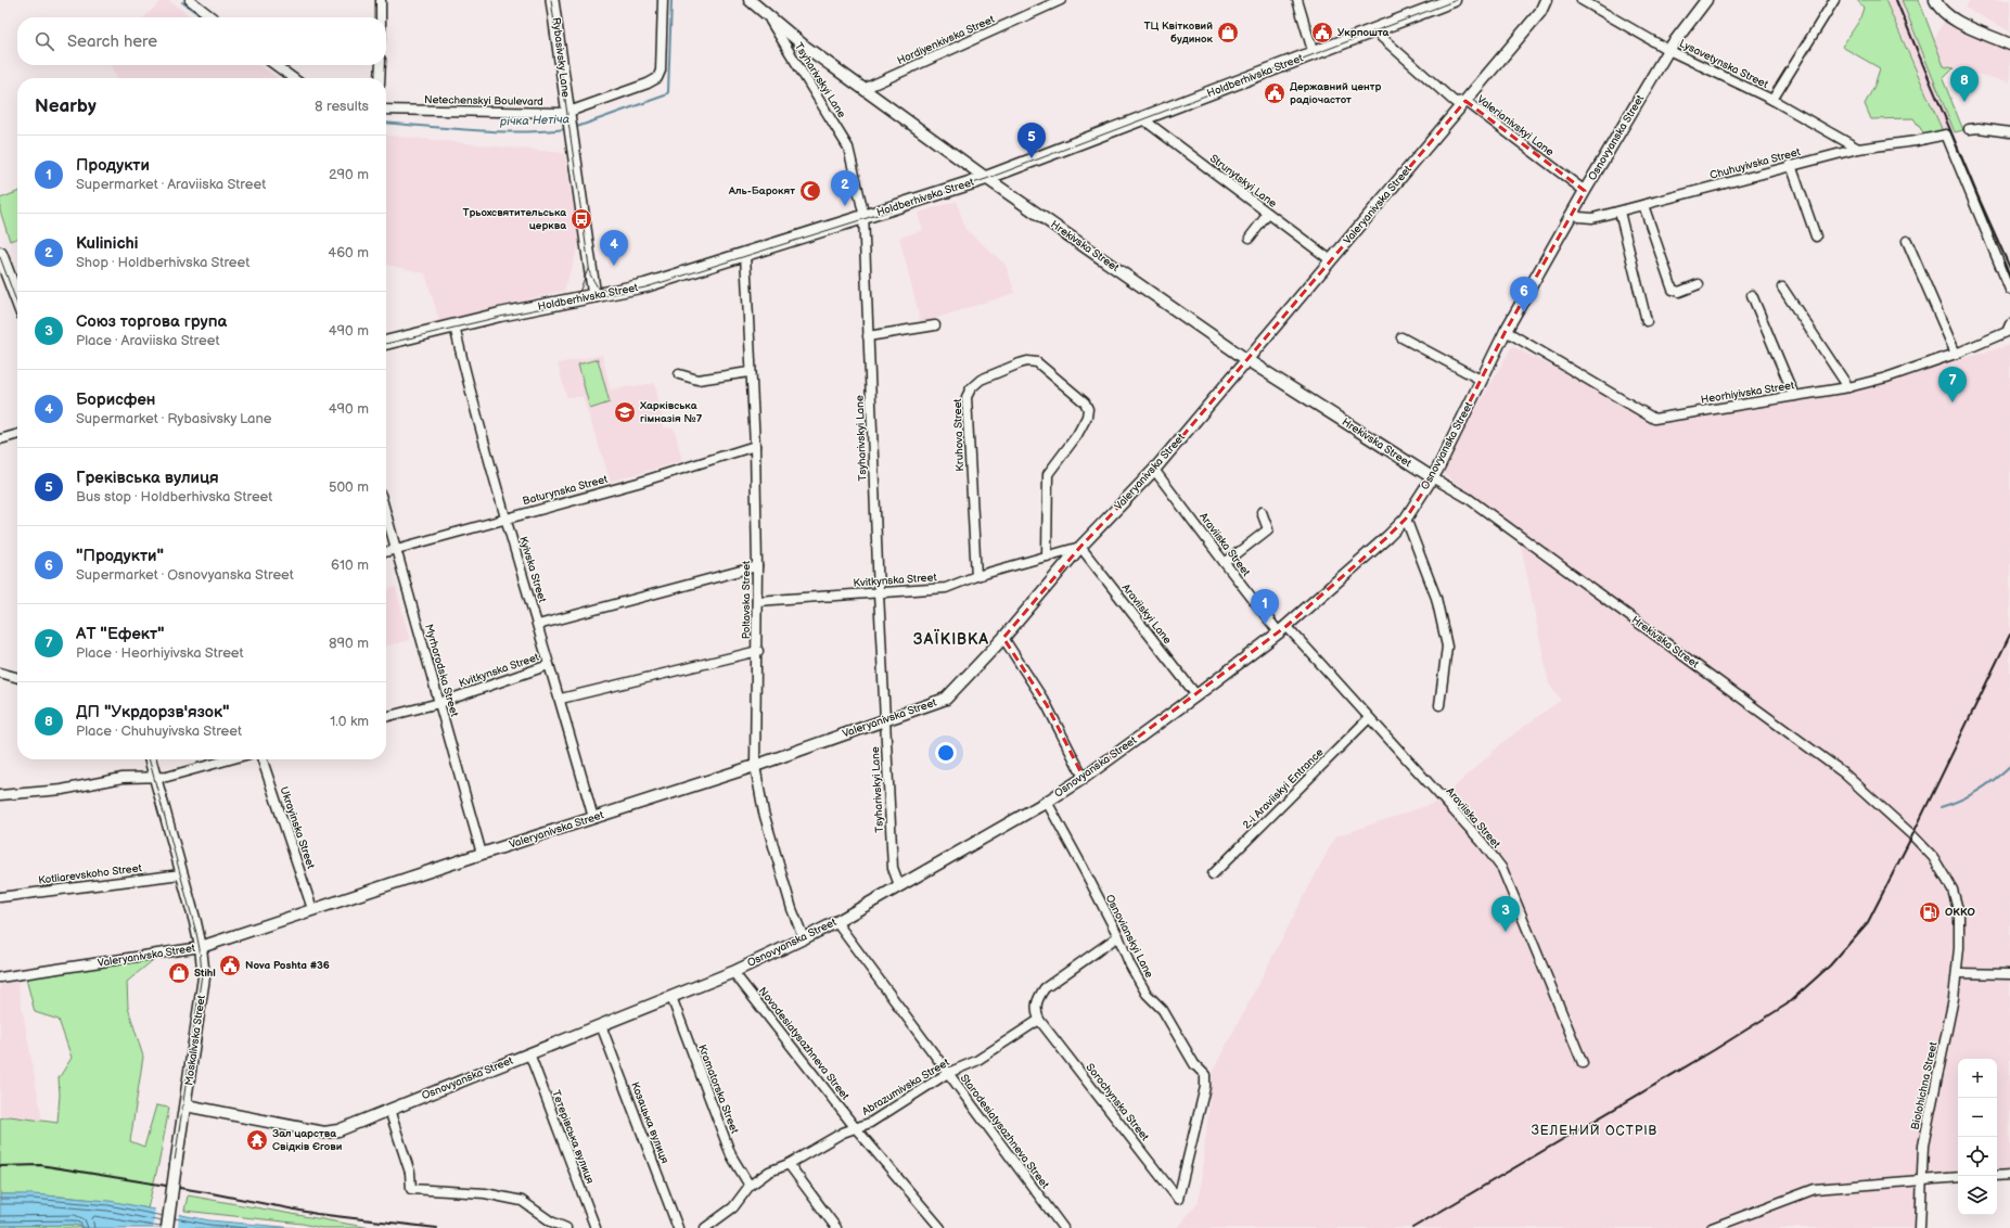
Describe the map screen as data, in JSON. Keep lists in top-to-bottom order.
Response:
{
  "streets": {
    "main road": ["Rybasivsky Lane", "Holdberhivska Street"],
    "street": [
      "Hordiyenkivska Street",
      "Lysavetynska Street",
      "Tsyharivskyi Lane",
      "Netechenskyi Boulevard",
      "Valerianivskyi Lane",
      "Osnovyanska Street",
      "Chuhuyivska Street",
      "Strunytskyi Lane",
      "Valeryanivska Street",
      "Hrekivska Street",
      "Heorhiyivska Street",
      "Kruhova Street",
      "Baturynska Street",
      "Araviiska Street",
      "Kyivska Street",
      "Kvitkynska Street",
      "Poltavska Street",
      "Araviiskyi Lane",
      "Myrhorodska Street",
      "2-i Araviiskyi Entrance",
      "Ukrayinska Street",
      "Kotliarevskoho Street",
      "Osnovianskyi Lane",
      "Moskalivska Street",
      "Novodesiatysazhneva Street",
      "Biolohichna Street",
      "Abrazumivska Street",
      "Kramatorska Street",
      "Sorochynska Street",
      "Козацька вулиця",
      "Starodesiatysazhneva Street",
      "Тетерівська вулиця"
    ]
  },
  "crossings": [
    ["Hordiyenkivska Street", "Hrekivska Street"],
    ["Rybasivsky Lane", "Holdberhivska Street"],
    ["Rybasivsky Lane", "Netechenskyi Boulevard"],
    ["Lysavetynska Street", "Osnovyanska Street"],
    ["Lysavetynska Street", "Chuhuyivska Street"],
    ["Holdberhivska Street", "Tsyharivskyi Lane"],
    ["Holdberhivska Street", "Valerianivskyi Lane"],
    ["Holdberhivska Street", "Strunytskyi Lane"],
    ["Holdberhivska Street", "Hrekivska Street"],
    ["Holdberhivska Street", "Kyivska Street"],
    ["Holdberhivska Street", "Poltavska Street"],
    ["Tsyharivskyi Lane", "Osnovyanska Street"],
    ["Tsyharivskyi Lane", "Valeryanivska Street"],
    ["Tsyharivskyi Lane", "Hrekivska Street"],
    ["Tsyharivskyi Lane", "Kvitkynska Street"],
    ["Valerianivskyi Lane", "Osnovyanska Street"],
    ["Valerianivskyi Lane", "Valeryanivska Street"],
    ["Osnovyanska Street", "Chuhuyivska Street"],
    ["Osnovyanska Street", "Hrekivska Street"],
    ["Osnovyanska Street", "Heorhiyivska Street"],
    ["Osnovyanska Street", "Araviiska Street"],
    ["Osnovyanska Street", "Poltavska Street"],
    ["Osnovyanska Street", "Araviiskyi Lane"],
    ["Osnovyanska Street", "Osnovianskyi Lane"],
    ["Osnovyanska Street", "Moskalivska Street"],
    ["Osnovyanska Street", "Novodesiatysazhneva Street"],
    ["Osnovyanska Street", "Kramatorska Street"],
    ["Osnovyanska Street", "Козацька вулиця"],
    ["Osnovyanska Street", "Starodesiatysazhneva Street"],
    ["Osnovyanska Street", "Тетерівська вулиця"],
    ["Strunytskyi Lane", "Valeryanivska Street"],
    ["Valeryanivska Street", "Hrekivska Street"],
    ["Valeryanivska Street", "Araviiska Street"],
    ["Valeryanivska Street", "Kyivska Street"],
    ["Valeryanivska Street", "Kvitkynska Street"],
    ["Valeryanivska Street", "Poltavska Street"],
    ["Valeryanivska Street", "Araviiskyi Lane"],
    ["Valeryanivska Street", "Myrhorodska Street"],
    ["Valeryanivska Street", "Ukrayinska Street"],
    ["Valeryanivska Street", "Moskalivska Street"],
    ["Hrekivska Street", "Biolohichna Street"],
    ["Kruhova Street", "Kvitkynska Street"],
    ["Baturynska Street", "Kyivska Street"],
    ["Baturynska Street", "Poltavska Street"],
    ["Baturynska Street", "Myrhorodska Street"],
    ["Araviiska Street", "2-i Araviiskyi Entrance"],
    ["Kyivska Street", "Kvitkynska Street"],
    ["Kvitkynska Street", "Poltavska Street"],
    ["Kvitkynska Street", "Araviiskyi Lane"],
    ["Kvitkynska Street", "Myrhorodska Street"],
    ["Kotliarevskoho Street", "Moskalivska Street"],
    ["Osnovianskyi Lane", "Sorochynska Street"],
    ["Novodesiatysazhneva Street", "Abrazumivska Street"],
    ["Abrazumivska Street", "Kramatorska Street"],
    ["Abrazumivska Street", "Sorochynska Street"],
    ["Abrazumivska Street", "Starodesiatysazhneva Street"]
  ],
  "districts": ["ЗАЇКІВКА", "ЗЕЛЕНИЙ ОСТРІВ"],
  "water": ["річка Нетіча"],
  "places": {
    "shop": ["ТЦ Квітковий будинок", "Stihl"],
    "public building": ["Укрпошта", "Державний центр радіочастот", "Nova Poshta #36"],
    "mosque": ["Аль-Барокят"],
    "bus stop": ["Трьохсвятительська церква"],
    "school or university": ["Харківська гімназія №7"],
    "fuel station": ["OKKO"],
    "temple": ["Зал царства Свідків Єгови"]
  },
  "page": {
    "search": "Search here",
    "pins": [
      "8",
      "5",
      "2",
      "4",
      "6",
      "7",
      "1",
      "3"
    ],
    "heading": ["Nearby", "8 results"],
    "list": [
      {
        "mark": "1",
        "name": "Продукти",
        "note": "Supermarket · Araviiska Street",
        "value": "290 m"
      },
      {
        "mark": "2",
        "name": "Kulinichi",
        "note": "Shop · Holdberhivska Street",
        "value": "460 m"
      },
      {
        "mark": "3",
        "name": "Союз торгова група",
        "note": "Place · Araviiska Street",
        "value": "490 m"
      },
      {
        "mark": "4",
        "name": "Борисфен",
        "note": "Supermarket · Rybasivsky Lane",
        "value": "490 m"
      },
      {
        "mark": "5",
        "name": "Греківська вулиця",
        "note": "Bus stop · Holdberhivska Street",
        "value": "500 m"
      },
      {
        "mark": "6",
        "name": "\"Продукти\"",
        "note": "Supermarket · Osnovyanska Street",
        "value": "610 m"
      },
      {
        "mark": "7",
        "name": "АТ \"Ефект\"",
        "note": "Place · Heorhiyivska Street",
        "value": "890 m"
      },
      {
        "mark": "8",
        "name": "ДП \"Укрдорзв'язок\"",
        "note": "Place · Chuhuyivska Street",
        "value": "1.0 km"
      }
    ],
    "map_buttons": ["+", "−"]
  }
}
